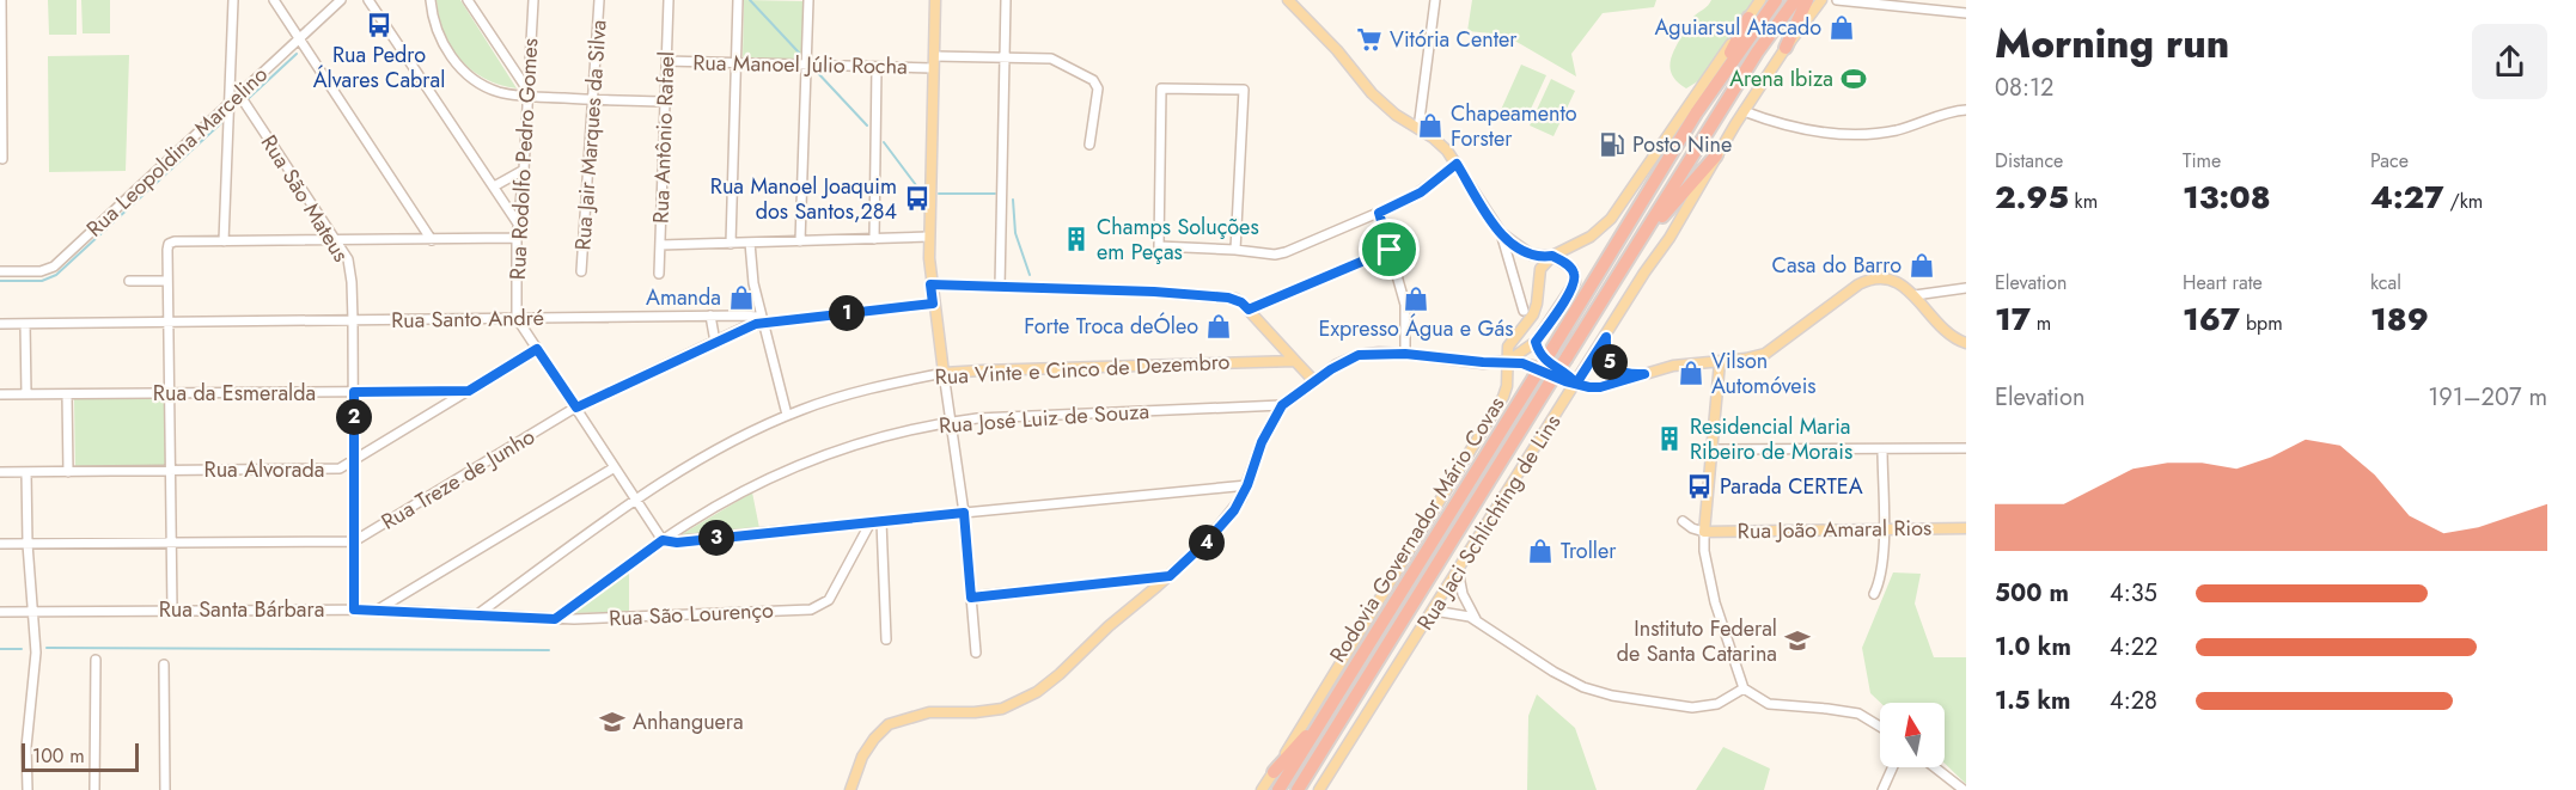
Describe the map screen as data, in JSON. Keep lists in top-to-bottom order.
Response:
{
  "streets": {
    "highway": ["Rodovia Governador Mário Covas"],
    "main road": ["Rua Vinte e Cinco de Dezembro", "Rua Jaci Schlichting de Lins", "Rua João Amaral Rios"],
    "street": [
      "Rua Manoel Júlio Rocha",
      "Rua Jair Marques da Silva",
      "Rua Antônio Rafael",
      "Rua Leopoldina Marcelino",
      "Rua Rodolfo Pedro Gomes",
      "Rua São Mateus",
      "Rua Santo André",
      "Rua da Esmeralda",
      "Rua José Luiz de Souza",
      "Rua Alvorada",
      "Rua Treze de Junho",
      "Rua Santa Bárbara",
      "Rua São Lourenço"
    ]
  },
  "crossings": [
    ["Rua Manoel Júlio Rocha", "Rua Antônio Rafael"],
    ["Rua Leopoldina Marcelino", "Rua São Mateus"],
    ["Rua Rodolfo Pedro Gomes", "Rua Santo André"],
    ["Rua São Mateus", "Rua Santo André"],
    ["Rua São Mateus", "Rua da Esmeralda"],
    ["Rua São Mateus", "Rua Alvorada"],
    ["Rua São Mateus", "Rua Treze de Junho"],
    ["Rua São Mateus", "Rua Santa Bárbara"],
    ["Rua Santo André", "Rua Treze de Junho"],
    ["Rua Vinte e Cinco de Dezembro", "Rua São Lourenço"],
    ["Rua da Esmeralda", "Rua Alvorada"],
    ["Rua José Luiz de Souza", "Rua São Lourenço"],
    ["Rua Santa Bárbara", "Rua São Lourenço"]
  ],
  "places": {
    "bus stop": ["Rua Pedro Álvares Cabral", "Rua Manoel Joaquim dos Santos,284", "Parada CERTEA"],
    "shop": [
      "Aguiarsul Atacado",
      "Chapeamento Forster",
      "Casa do Barro",
      "Amanda",
      "Expresso Água e Gás",
      "Forte Troca deÓleo",
      "Vilson Automóveis",
      "Troller"
    ],
    "supermarket": ["Vitória Center"],
    "sports": ["Arena Ibiza"],
    "fuel station": ["Posto Nine"],
    "building": ["Champs Soluções em Peças", "Residencial Maria Ribeiro de Morais"],
    "school or university": ["Instituto Federal de Santa Catarina", "Anhanguera"]
  },
  "scale_bar": "100 m",
  "north": "top",
  "page": {
    "heading": ["Morning run", "08:12"],
    "stats": [
      ["Distance", "2.95 km"],
      ["Time", "13:08"],
      ["Pace", "4:27 /km"],
      ["Elevation", "17 m"],
      ["Heart rate", "167 bpm"],
      ["kcal", "189"]
    ],
    "pins": [
      "1",
      "5",
      "2",
      "3",
      "4"
    ],
    "chart": ["Elevation", "191–207 m"],
    "list": [
      {
        "name": "500 m",
        "note": "4:35"
      },
      {
        "name": "1.0 km",
        "note": "4:22"
      },
      {
        "name": "1.5 km",
        "note": "4:28"
      }
    ],
    "scale": "100 m"
  }
}
